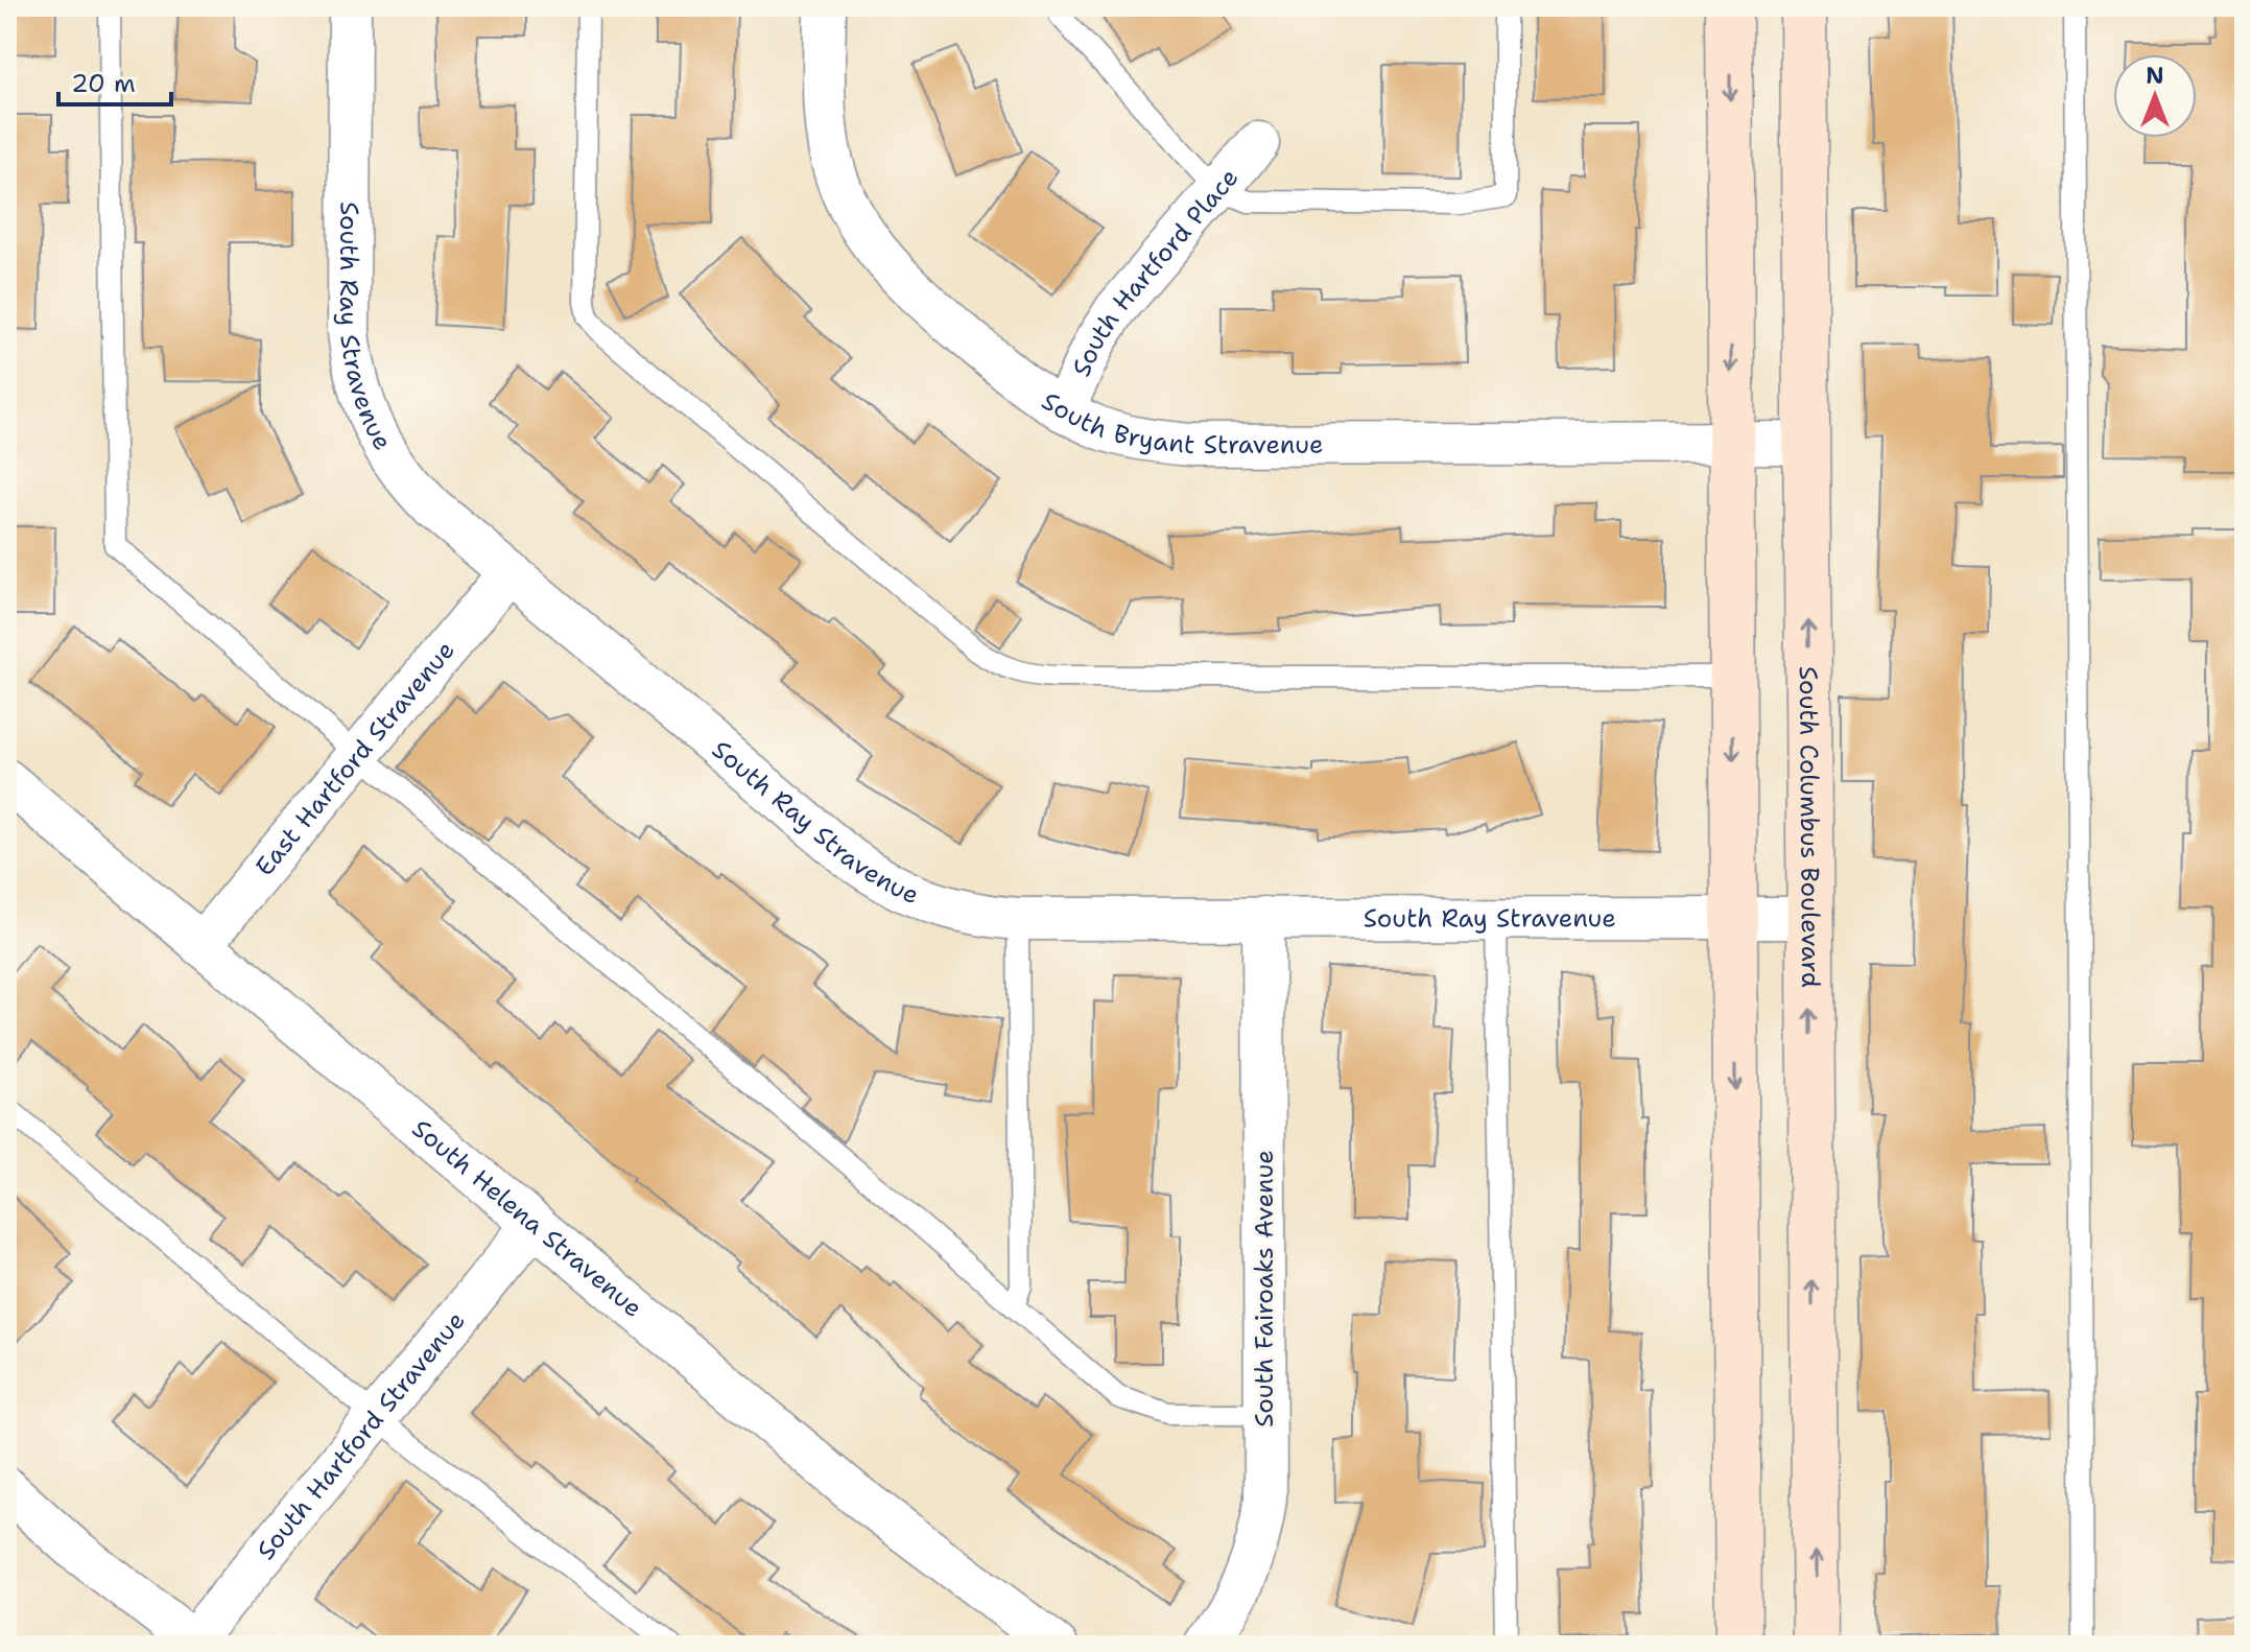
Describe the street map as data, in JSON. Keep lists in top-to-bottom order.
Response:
{
  "streets": {
    "street": [
      "South Hartford Place",
      "South Ray Stravenue",
      "South Bryant Stravenue",
      "East Hartford Stravenue",
      "South Columbus Boulevard",
      "South Helena Stravenue",
      "South Fairoaks Avenue",
      "South Hartford Stravenue"
    ]
  },
  "crossings": [
    ["South Hartford Place", "South Bryant Stravenue"],
    ["South Ray Stravenue", "East Hartford Stravenue"],
    ["South Ray Stravenue", "South Columbus Boulevard"],
    ["South Ray Stravenue", "South Fairoaks Avenue"],
    ["South Bryant Stravenue", "South Columbus Boulevard"],
    ["East Hartford Stravenue", "South Helena Stravenue"],
    ["South Helena Stravenue", "South Hartford Stravenue"]
  ],
  "scale_bar": "20 m",
  "north": "top"
}
